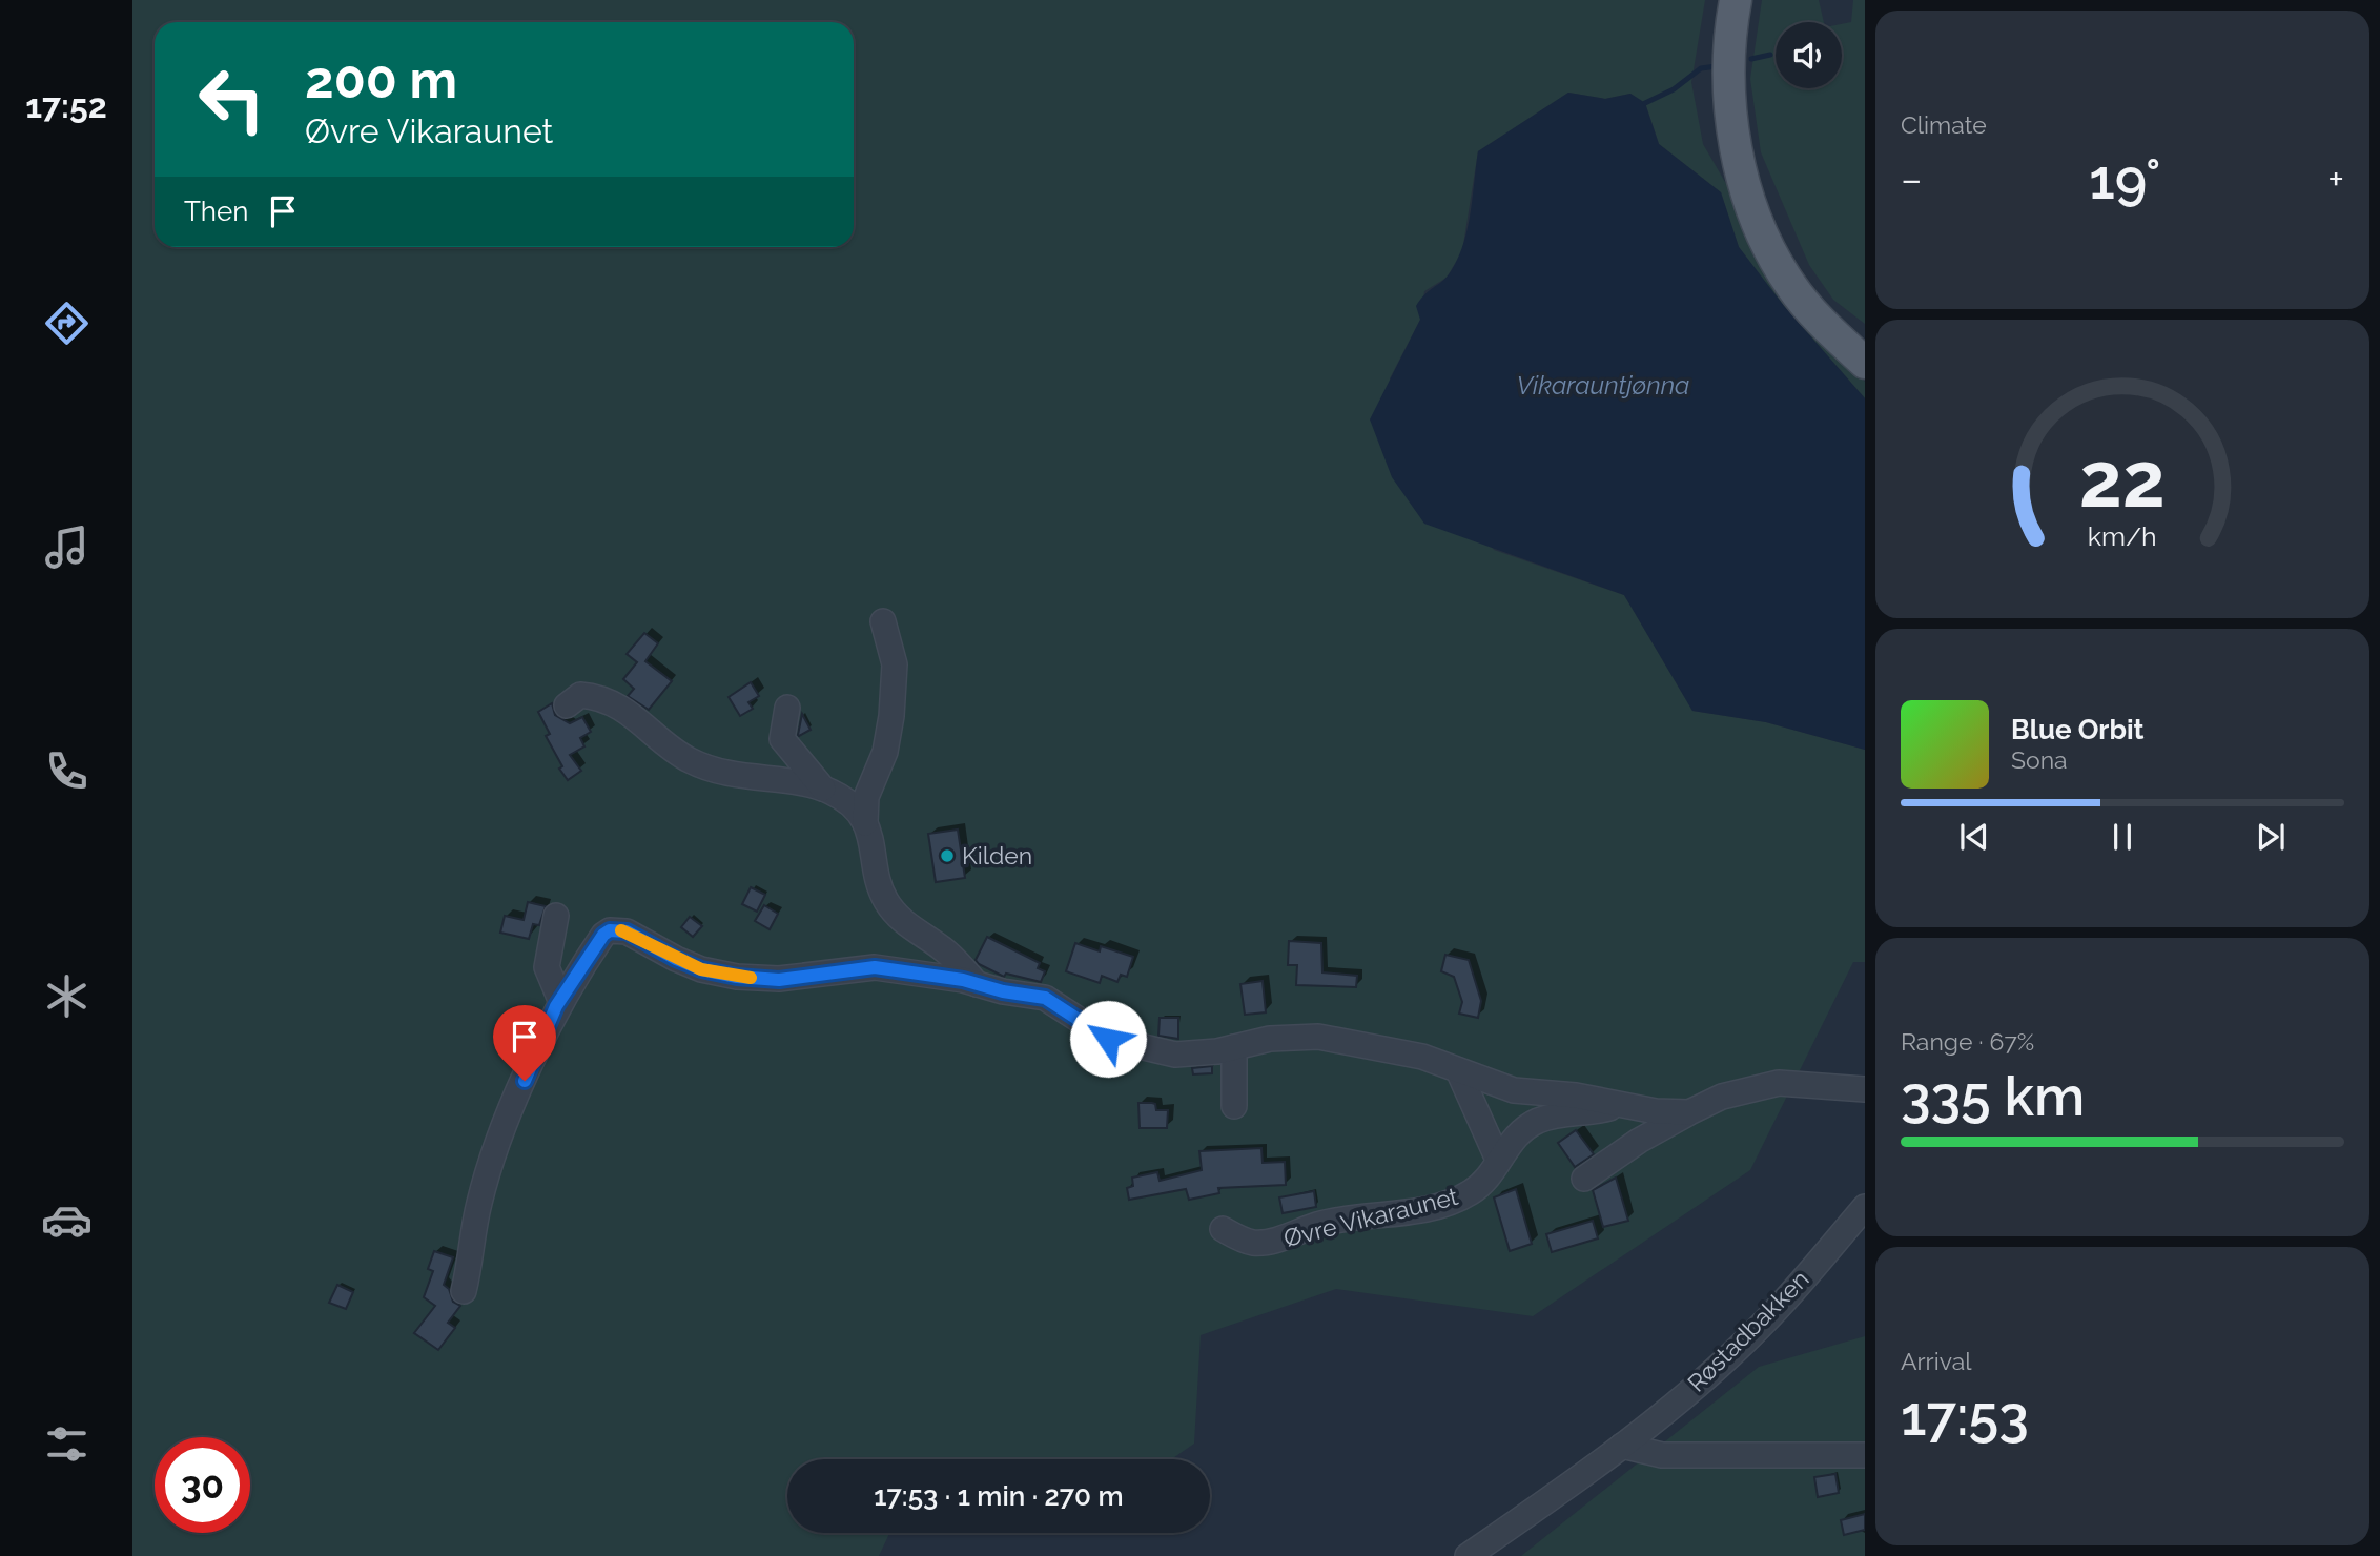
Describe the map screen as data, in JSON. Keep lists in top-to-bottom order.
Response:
{
  "streets": {
    "street": ["Øvre Vikaraunet", "Røstadbakken"]
  },
  "water": ["Vikarauntjønna"],
  "places": ["Kilden"],
  "page": {
    "tabs": "17:52",
    "tile": [
      "Climate",
      ["Range · 67%", "335 km"],
      ["Arrival", "17:53"]
    ],
    "turn": ["200 m", "Øvre Vikaraunet"],
    "heat": ["−", "19°", "+"],
    "then": "Then",
    "song": ["Blue Orbit", "Sona"],
    "limit": "30",
    "trip": "17:53 · 1 min · 270 m",
    "gauge": ["22", "km/h"]
  }
}
